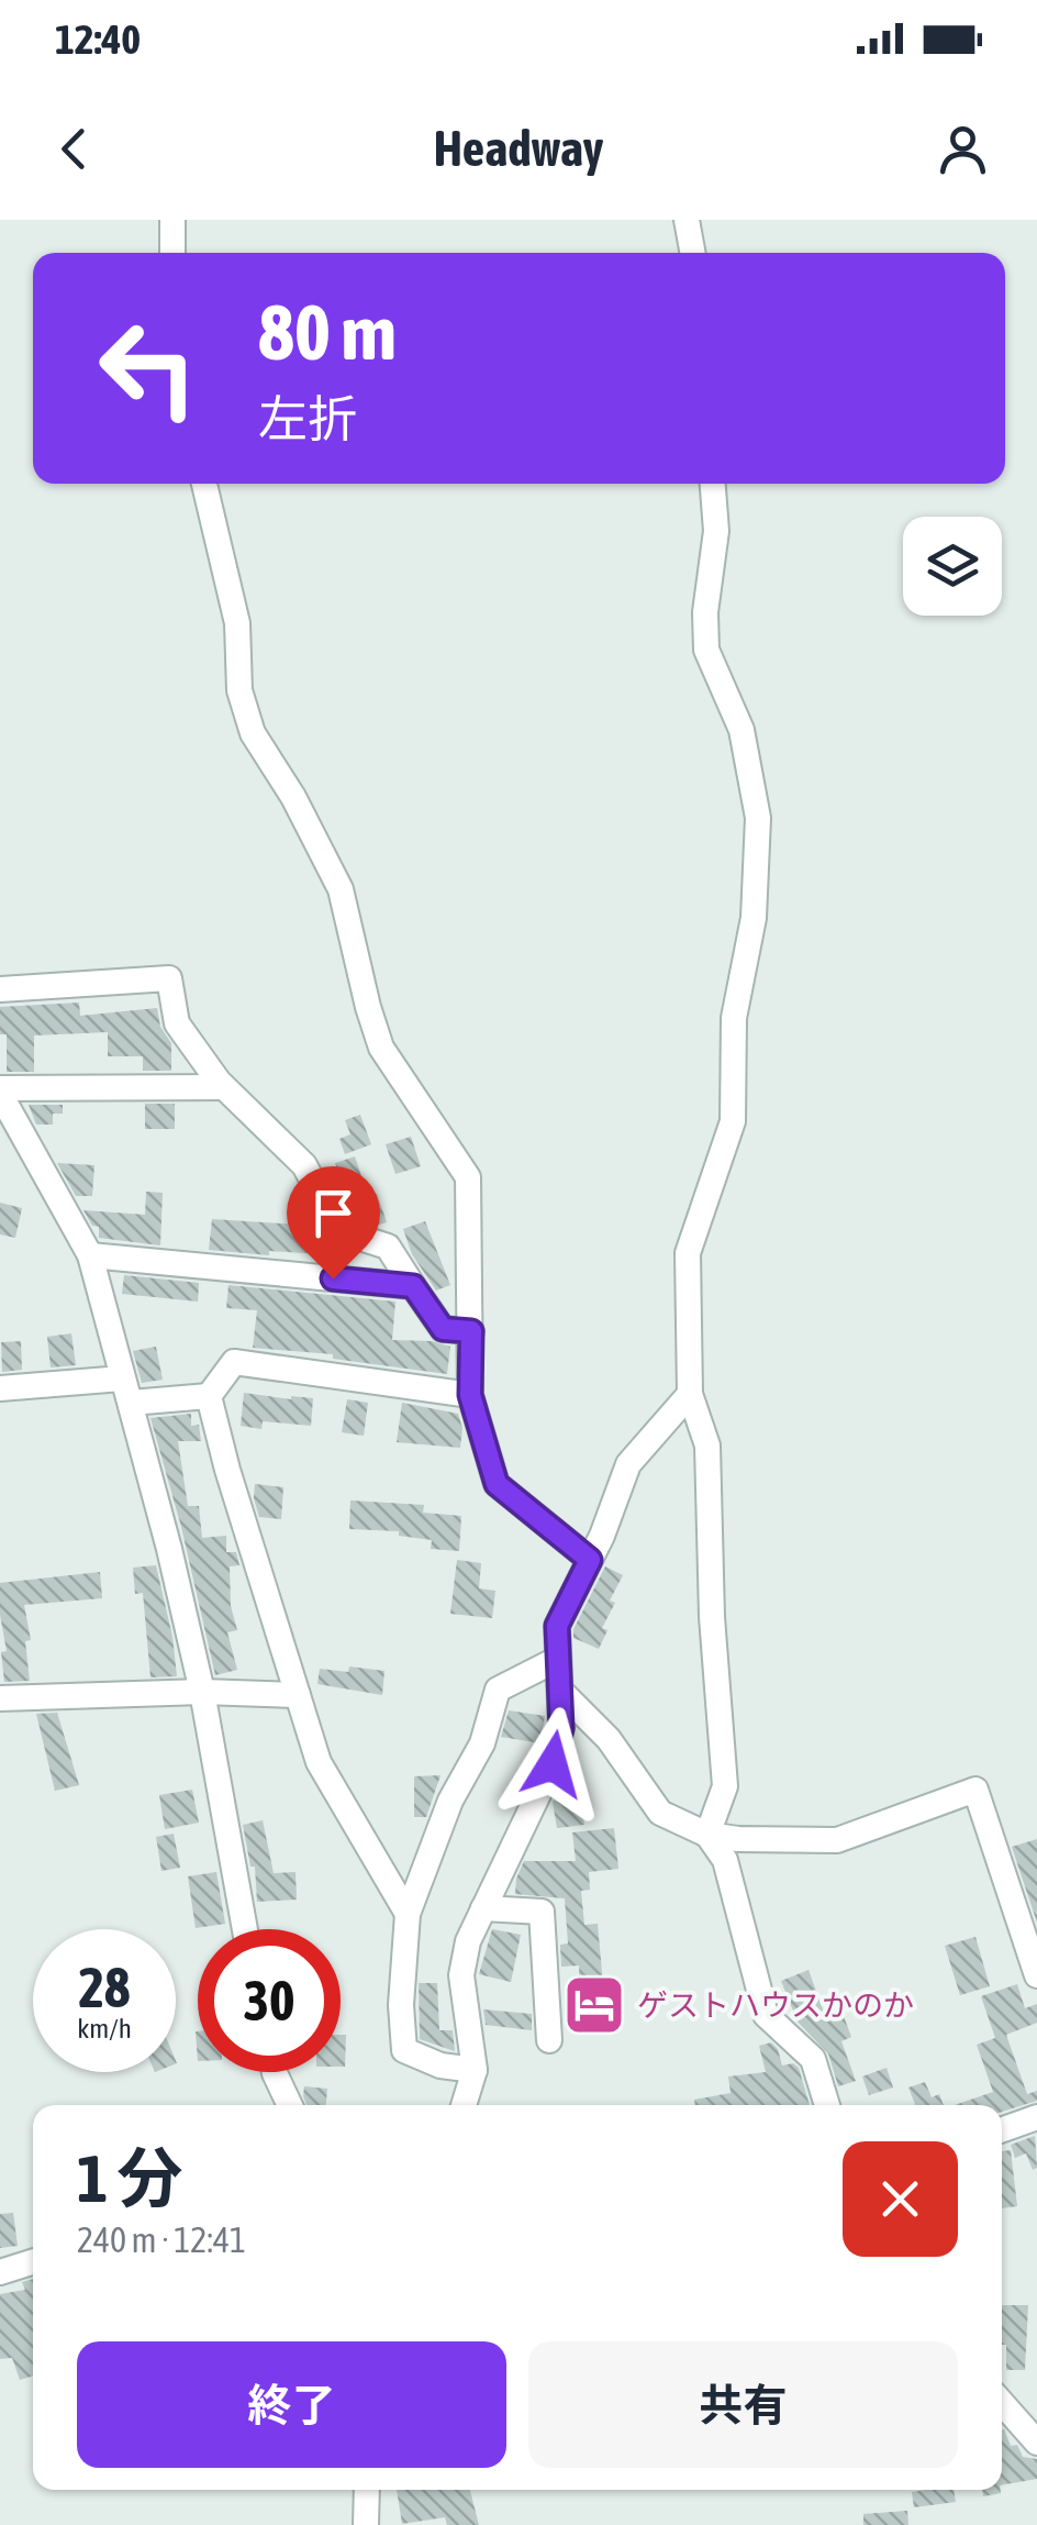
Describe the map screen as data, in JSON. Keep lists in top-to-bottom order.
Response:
{
  "places": {
    "hotel": ["ゲストハウスかのか"]
  },
  "page": {
    "status": "12:40",
    "header": "Headway",
    "turn": ["80 m", "左折"],
    "speed": "28 km/h",
    "limit": "30",
    "heading": ["1 分", "240 m · 12:41"],
    "buttons": ["終了", "共有"]
  }
}
